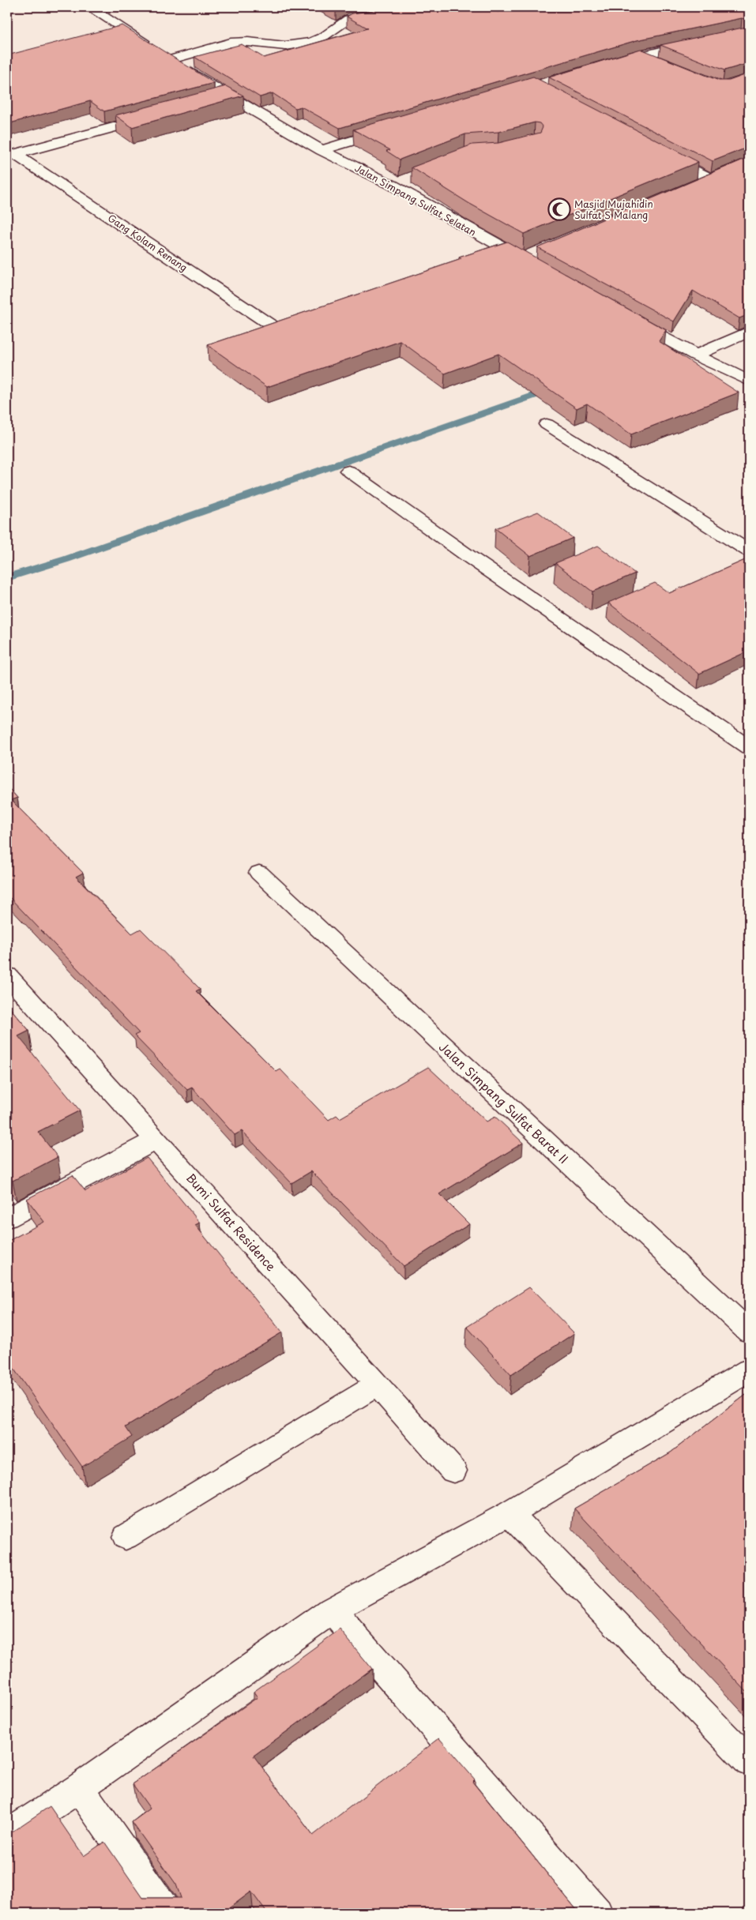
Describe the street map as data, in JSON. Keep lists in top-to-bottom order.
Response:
{
  "streets": {
    "street": [
      "Jalan Simpang Sulfat Selatan",
      "Gang Kolam Renang",
      "Jalan Simpang Sulfat Barat II",
      "Bumi Sulfat Residence"
    ]
  },
  "places": {
    "mosque": ["Masjid Mujahidin Sulfat S Malang"]
  }
}
